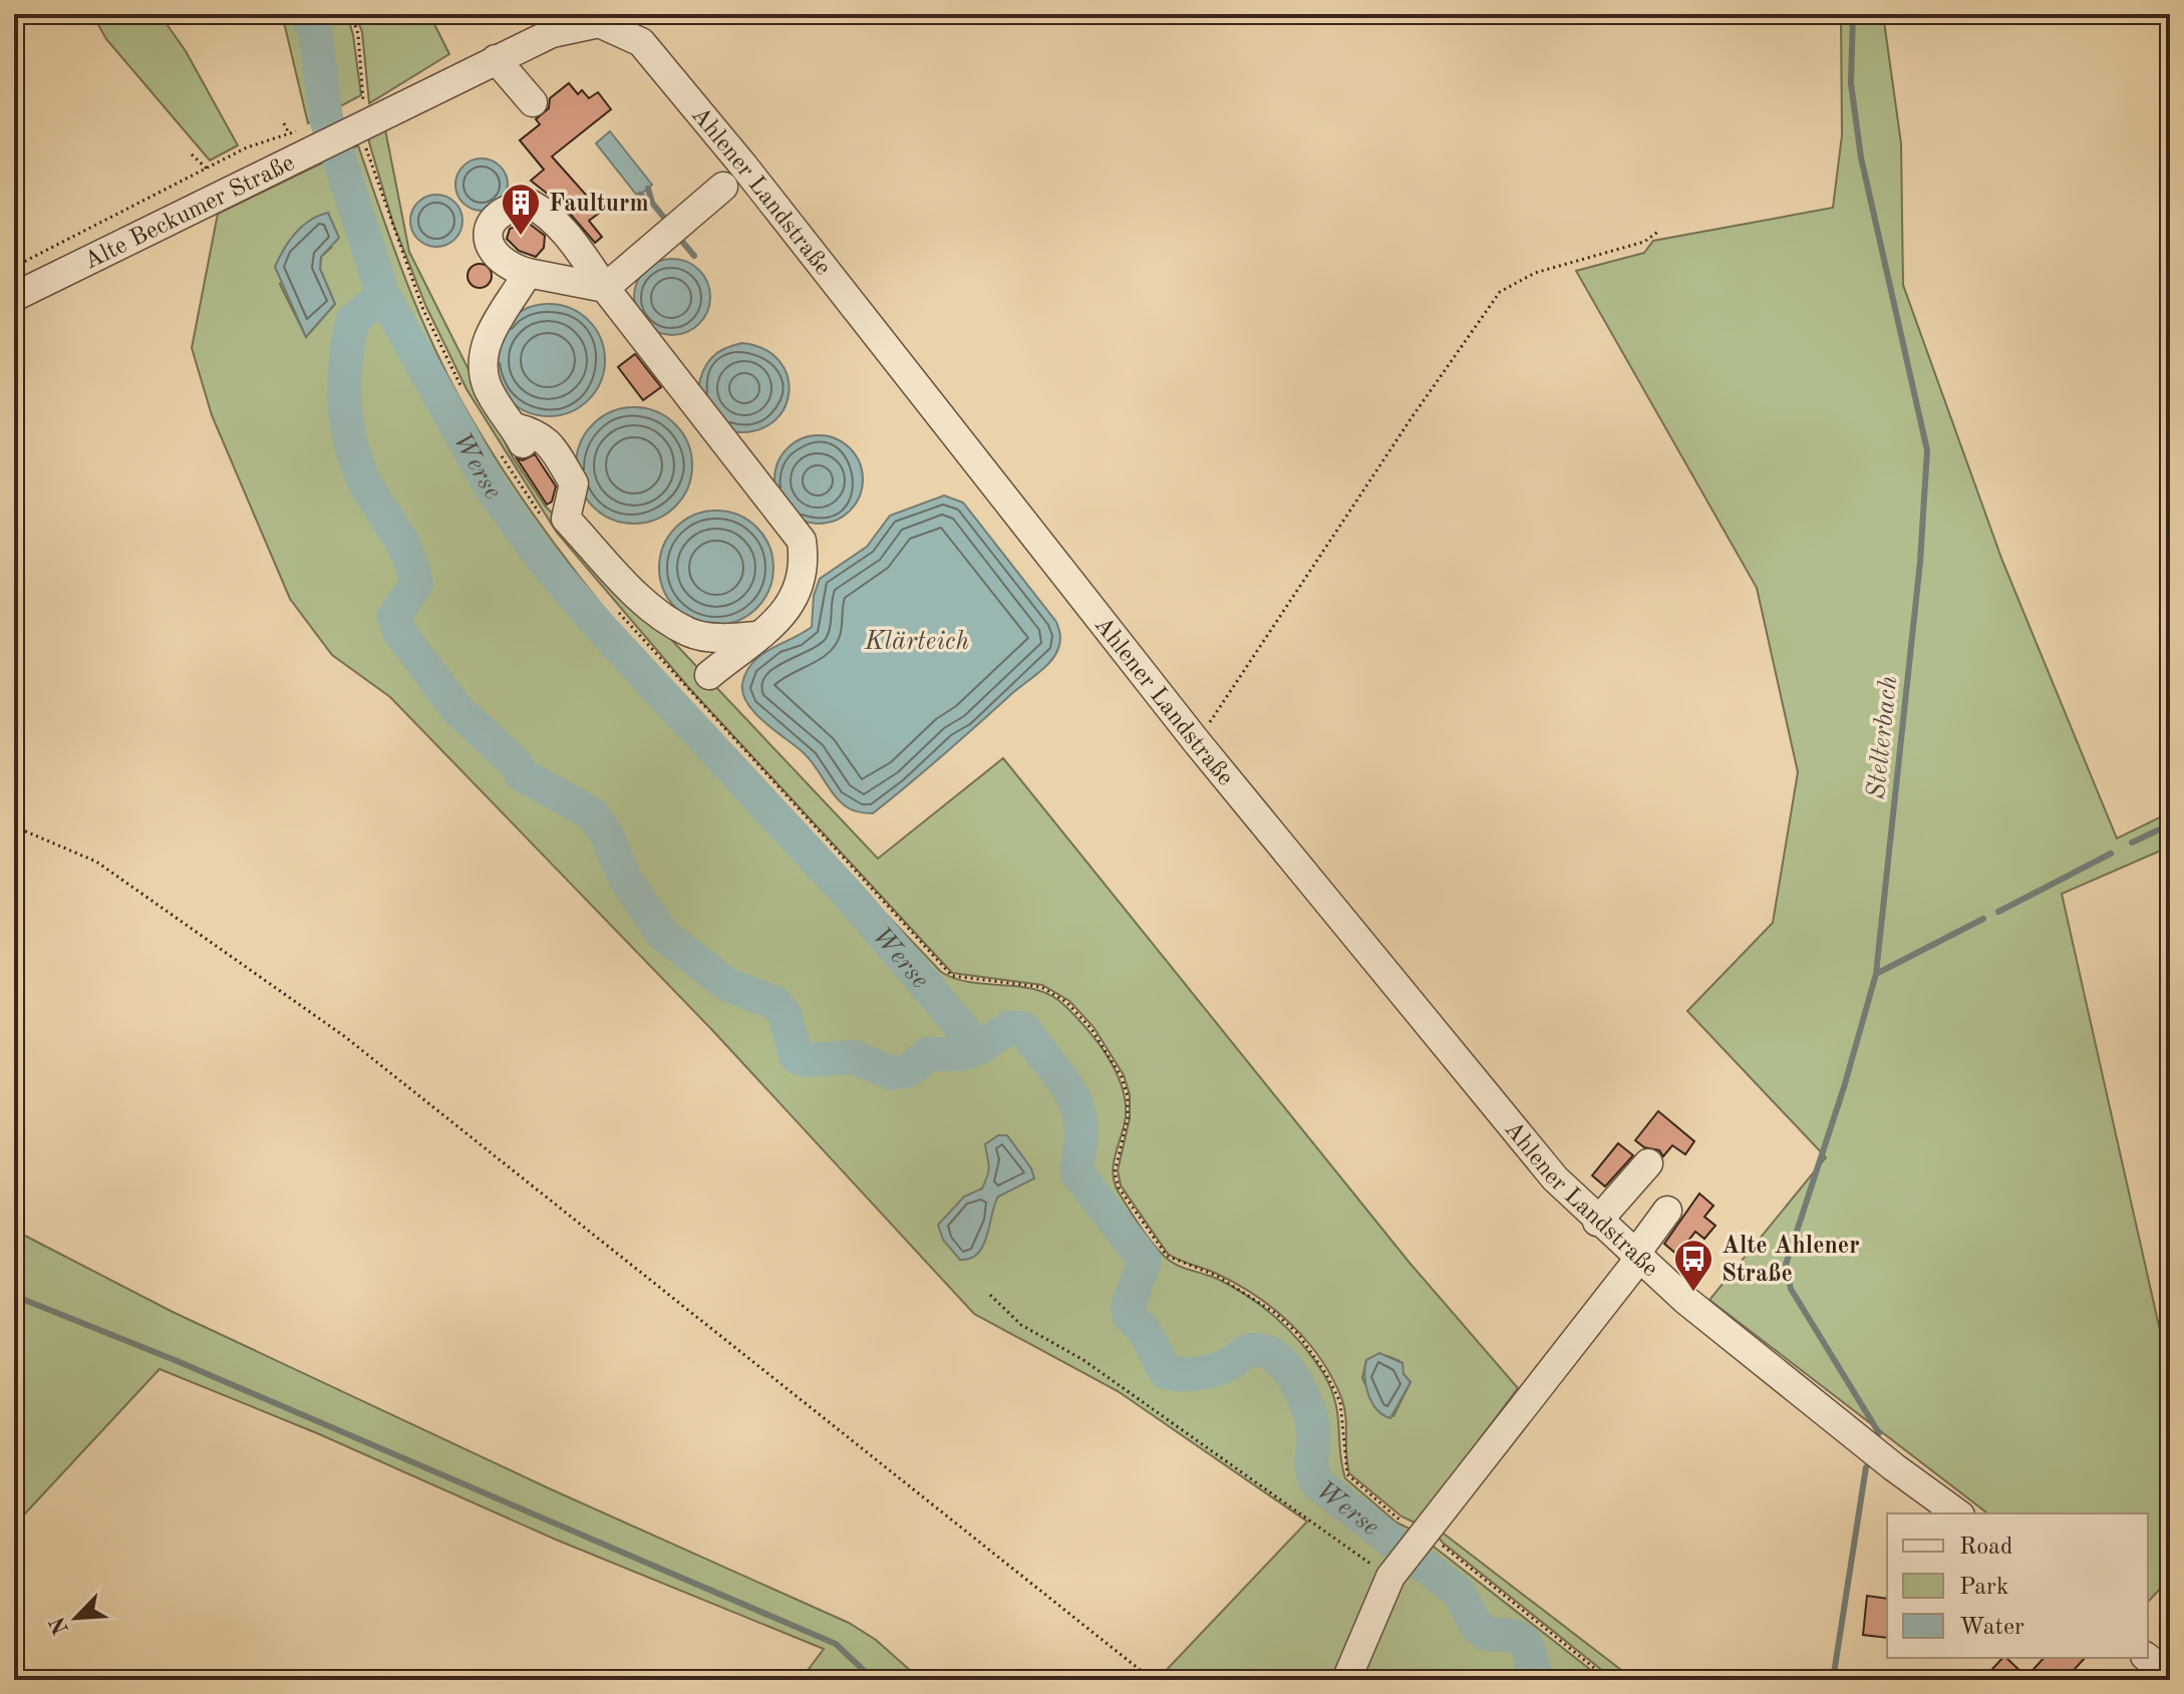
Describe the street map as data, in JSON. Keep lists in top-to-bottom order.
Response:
{
  "streets": {
    "street": ["Ahlener Landstraße", "Alte Beckumer Straße"]
  },
  "crossings": [
    ["Ahlener Landstraße", "Alte Beckumer Straße"]
  ],
  "water": ["Werse", "Klärteich", "Stelterbach"],
  "places": {
    "building": ["Faulturm"],
    "bus stop": ["Alte Ahlener Straße"]
  },
  "legend": ["Road", "Park", "Water"],
  "north": "bottom left"
}
